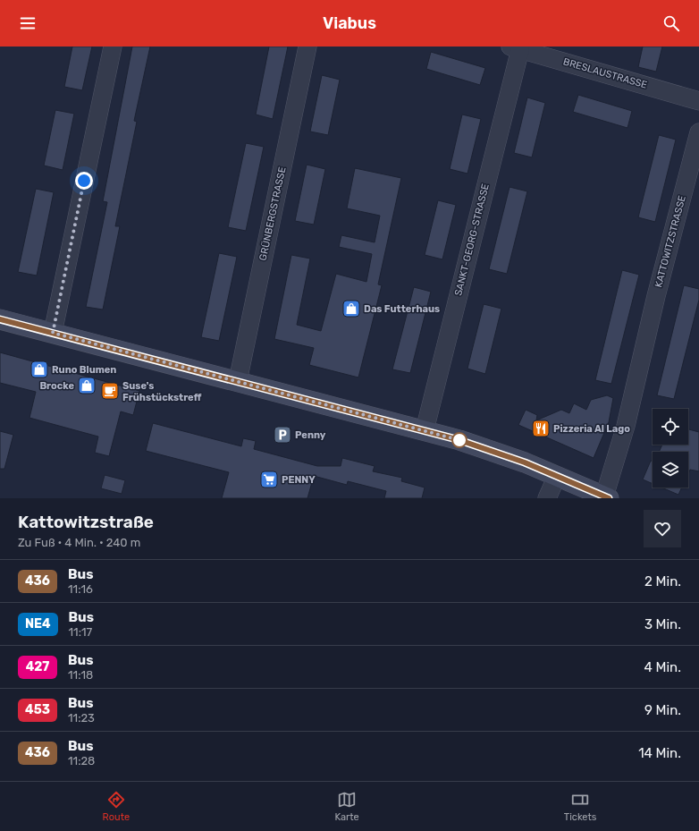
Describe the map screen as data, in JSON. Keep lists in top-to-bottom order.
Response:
{
  "streets": {
    "street": [
      "BRESLAUSTRASSE",
      "GRÜNBERGSTRASSE",
      "SANKT-GEORG-STRASSE",
      "KATTOWITZSTRASSE"
    ]
  },
  "crossings": [
    ["BRESLAUSTRASSE", "SANKT-GEORG-STRASSE"]
  ],
  "places": {
    "shop": ["Das Futterhaus", "Runo Blumen", "Brocke"],
    "cafe": ["Suse's Frühstückstreff"],
    "restaurant": ["Pizzeria Al Lago"],
    "parking": ["Penny"],
    "supermarket": ["PENNY"]
  },
  "lines": ["bus line 436"],
  "page": {
    "header": "Viabus",
    "heading": ["Kattowitzstraße", "Zu Fuß · 4 Min. · 240 m"],
    "list": [
      {
        "mark": "436",
        "name": "Bus",
        "note": "11:16",
        "value": "2 Min."
      },
      {
        "mark": "NE4",
        "name": "Bus",
        "note": "11:17",
        "value": "3 Min."
      },
      {
        "mark": "427",
        "name": "Bus",
        "note": "11:18",
        "value": "4 Min."
      },
      {
        "mark": "453",
        "name": "Bus",
        "note": "11:23",
        "value": "9 Min."
      },
      {
        "mark": "436",
        "name": "Bus",
        "note": "11:28",
        "value": "14 Min."
      }
    ],
    "tabs": ["Route", "Karte", "Tickets"]
  }
}
